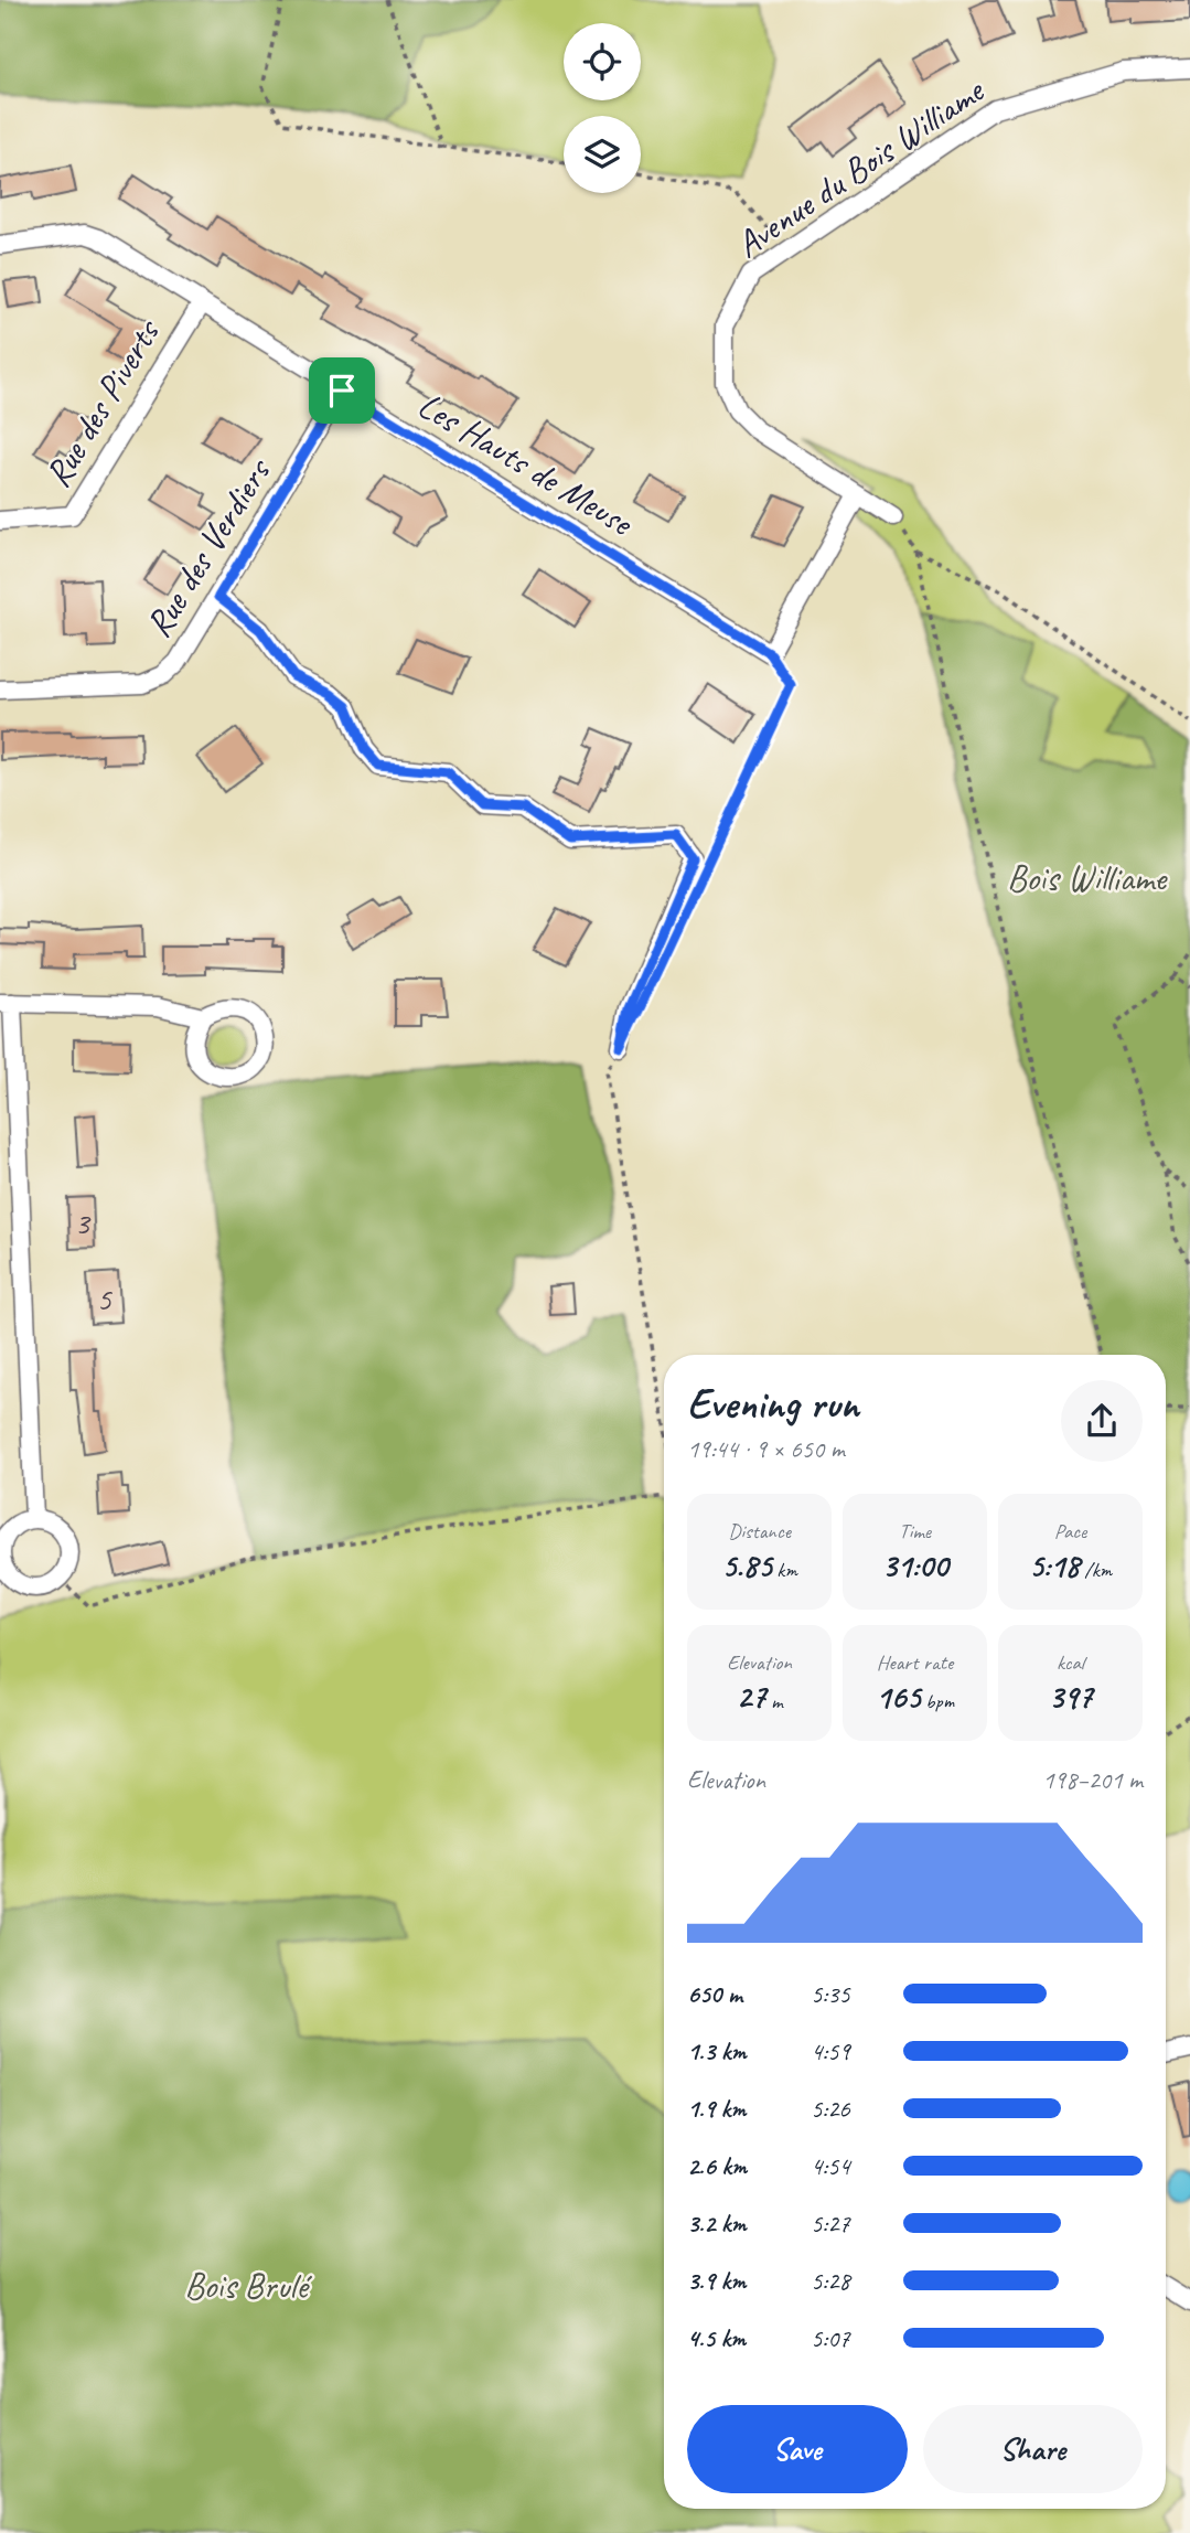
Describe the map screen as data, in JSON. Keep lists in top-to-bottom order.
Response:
{
  "streets": {
    "street": [
      "Avenue du Bois Williame",
      "Rue des Piverts",
      "Les Hauts de Meuse",
      "Rue des Verdiers"
    ]
  },
  "crossings": [
    ["Rue des Piverts", "Les Hauts de Meuse"],
    ["Les Hauts de Meuse", "Rue des Verdiers"]
  ],
  "parks": ["Bois Williame", "Bois Brulé"],
  "house_numbers": ["3", "5"],
  "page": {
    "heading": ["Evening run", "19:44 · 9 × 650 m"],
    "stats": [
      ["Distance", "5.85 km"],
      ["Time", "31:00"],
      ["Pace", "5:18 /km"],
      ["Elevation", "27 m"],
      ["Heart rate", "165 bpm"],
      ["kcal", "397"]
    ],
    "chart": ["Elevation", "198–201 m"],
    "list": [
      {
        "name": "650 m",
        "note": "5:35"
      },
      {
        "name": "1.3 km",
        "note": "4:59"
      },
      {
        "name": "1.9 km",
        "note": "5:26"
      },
      {
        "name": "2.6 km",
        "note": "4:54"
      },
      {
        "name": "3.2 km",
        "note": "5:27"
      },
      {
        "name": "3.9 km",
        "note": "5:28"
      },
      {
        "name": "4.5 km",
        "note": "5:07"
      }
    ],
    "buttons": ["Save", "Share"]
  }
}
